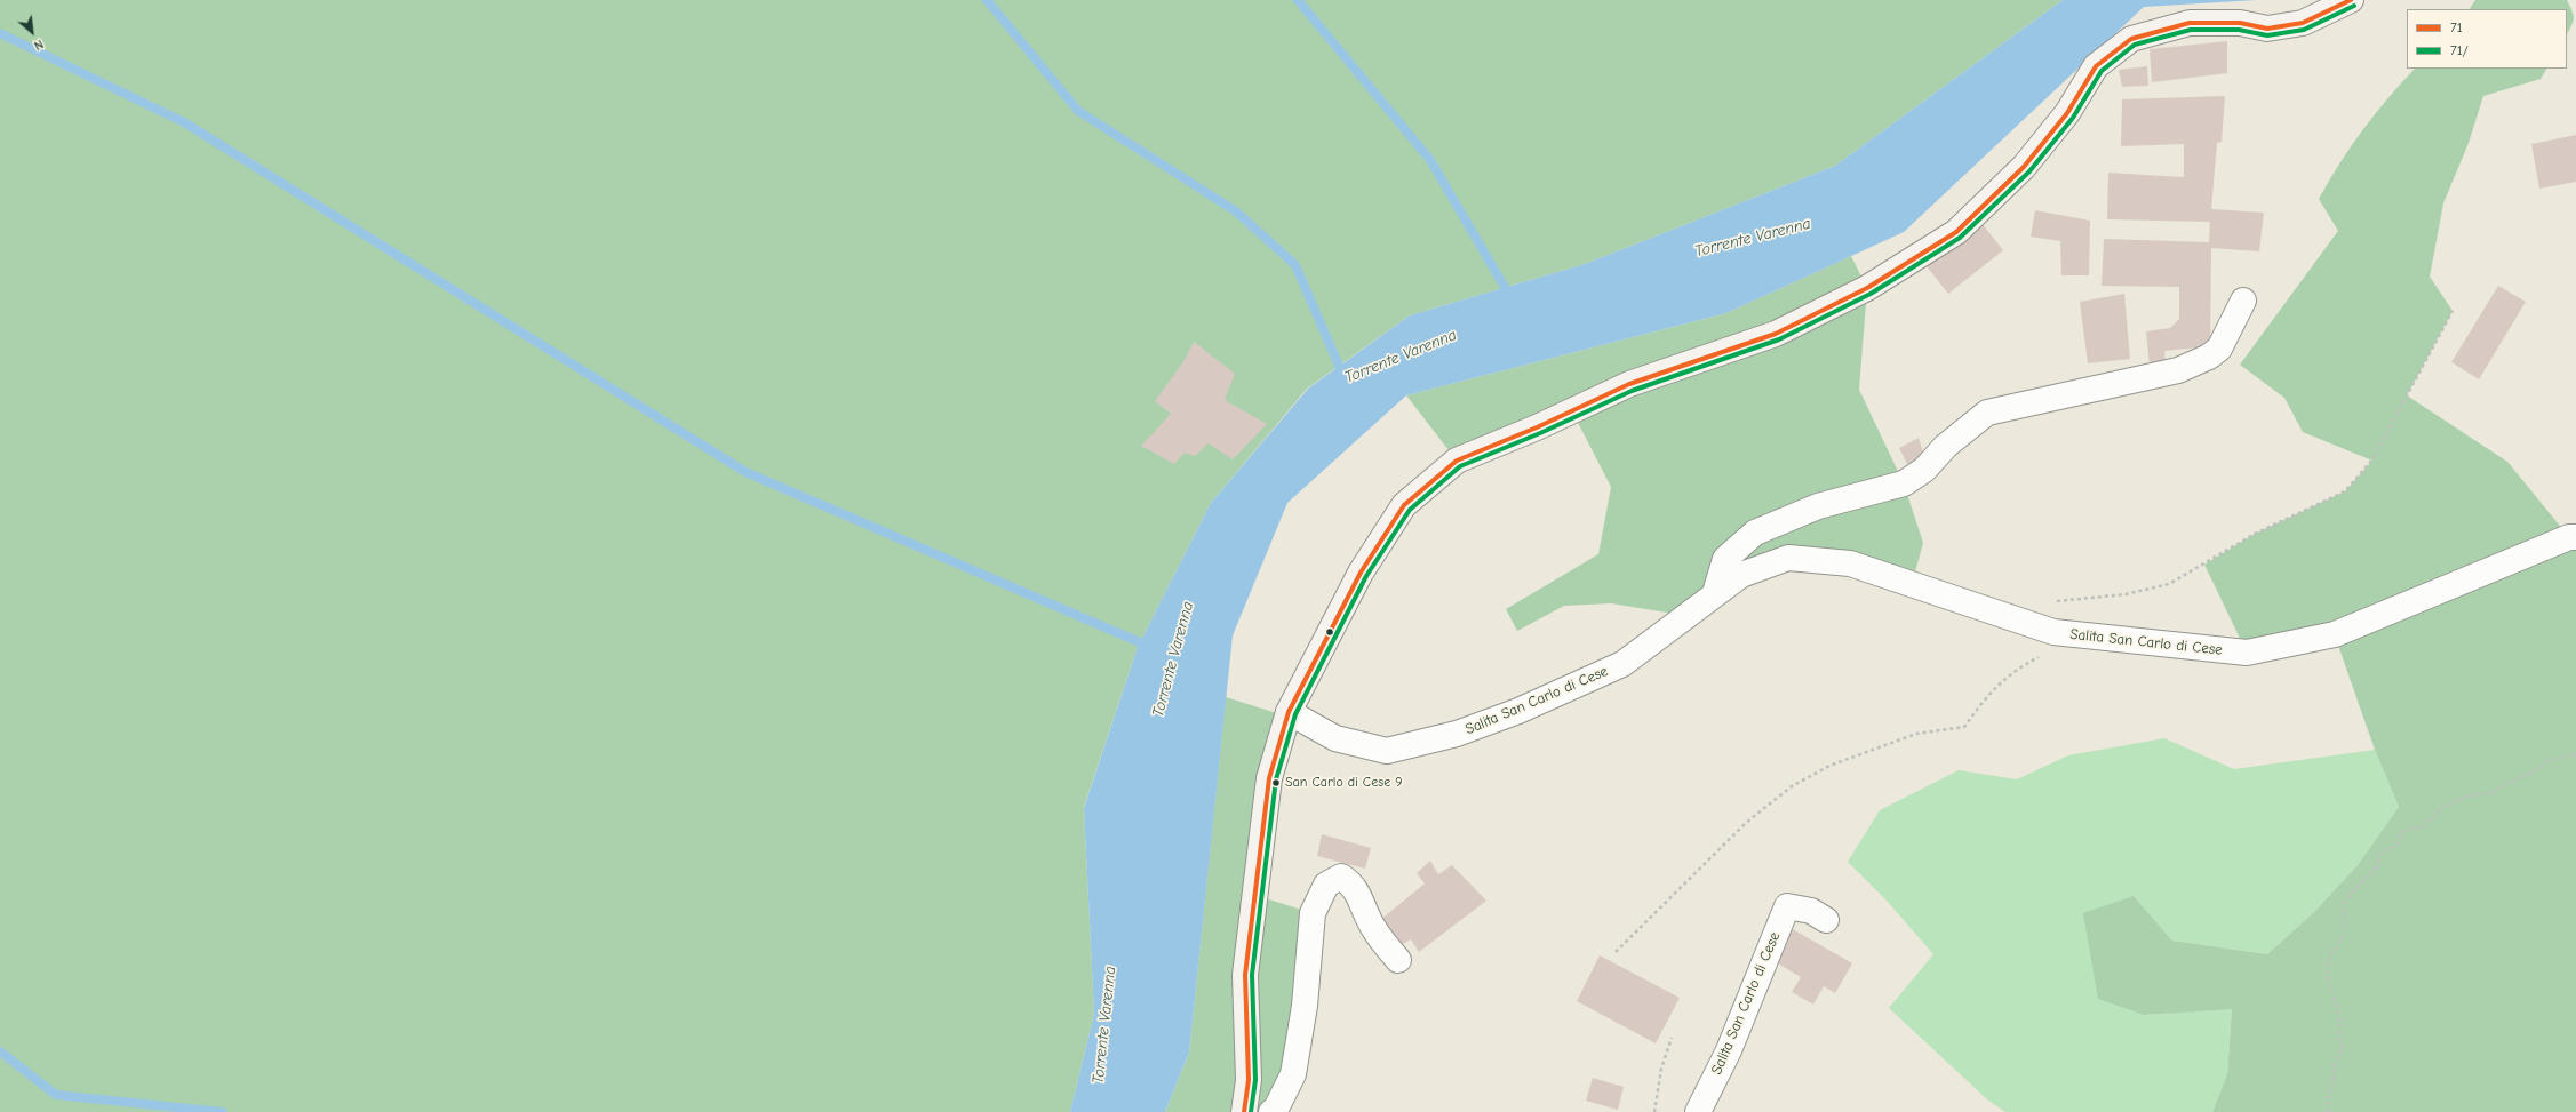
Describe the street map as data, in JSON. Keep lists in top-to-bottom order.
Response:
{
  "streets": {
    "street": ["Salita San Carlo di Cese"]
  },
  "water": ["Torrente Varenna"],
  "places": ["San Carlo di Cese 9"],
  "lines": ["transit line 71", "transit line 71/"],
  "legend": ["71", "71/"],
  "north": "bottom right"
}
